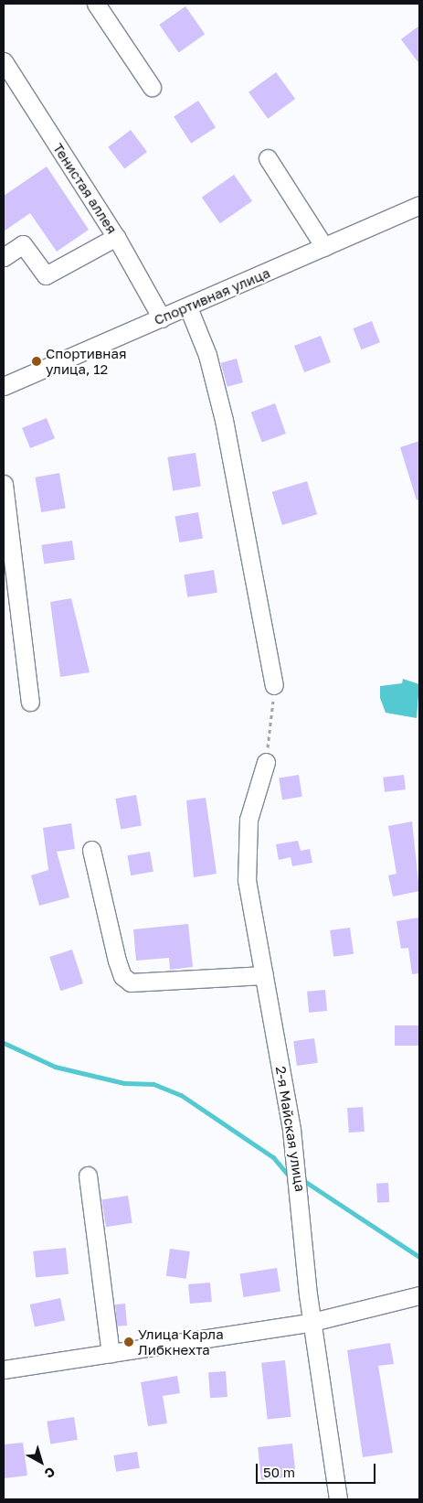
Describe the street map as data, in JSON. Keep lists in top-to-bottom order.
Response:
{
  "streets": {
    "street": ["Тенистая аллея", "Спортивная улица", "2-я Майская улица"]
  },
  "crossings": [
    ["Тенистая аллея", "Спортивная улица"]
  ],
  "places": ["Спортивная улица, 12", "Улица Карла Либкнехта"],
  "scale_bar": "50 m",
  "north": "bottom right"
}
